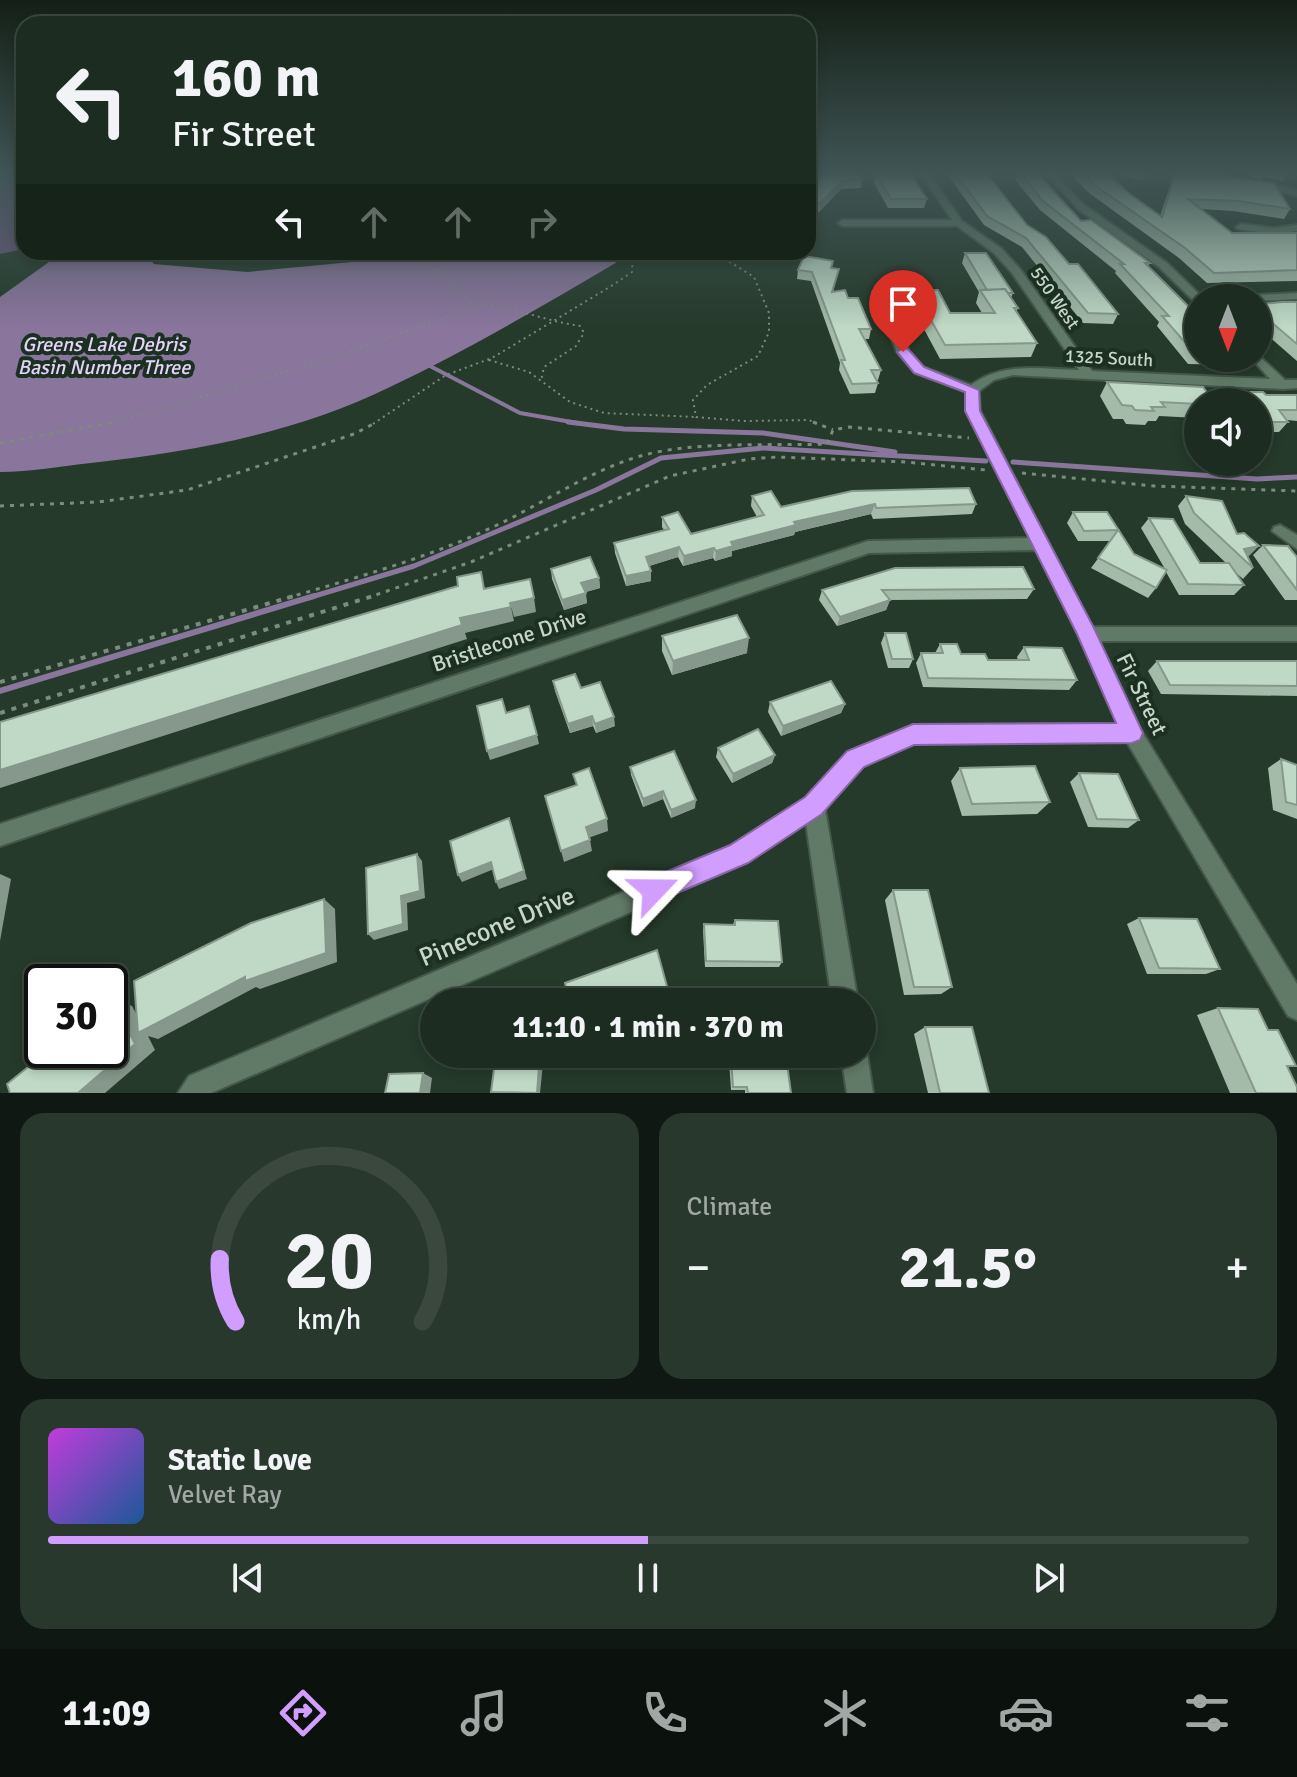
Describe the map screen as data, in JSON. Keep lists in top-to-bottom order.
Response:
{
  "streets": {
    "street": [
      "550 West",
      "1325 South",
      "Bristlecone Drive",
      "Fir Street",
      "Pinecone Drive"
    ]
  },
  "crossings": [
    ["550 West", "1325 South"],
    ["1325 South", "Fir Street"],
    ["Bristlecone Drive", "Fir Street"],
    ["Fir Street", "Pinecone Drive"]
  ],
  "water": ["Greens Lake Debris Basin Number Three"],
  "north": "bottom",
  "page": {
    "turn": ["160 m", "Fir Street"],
    "limit": "30",
    "trip": "11:10 · 1 min · 370 m",
    "tile": "Climate",
    "heat": ["−", "21.5°", "+"],
    "song": ["Static Love", "Velvet Ray"],
    "tabs": "11:09",
    "gauge": ["20", "km/h"]
  }
}
